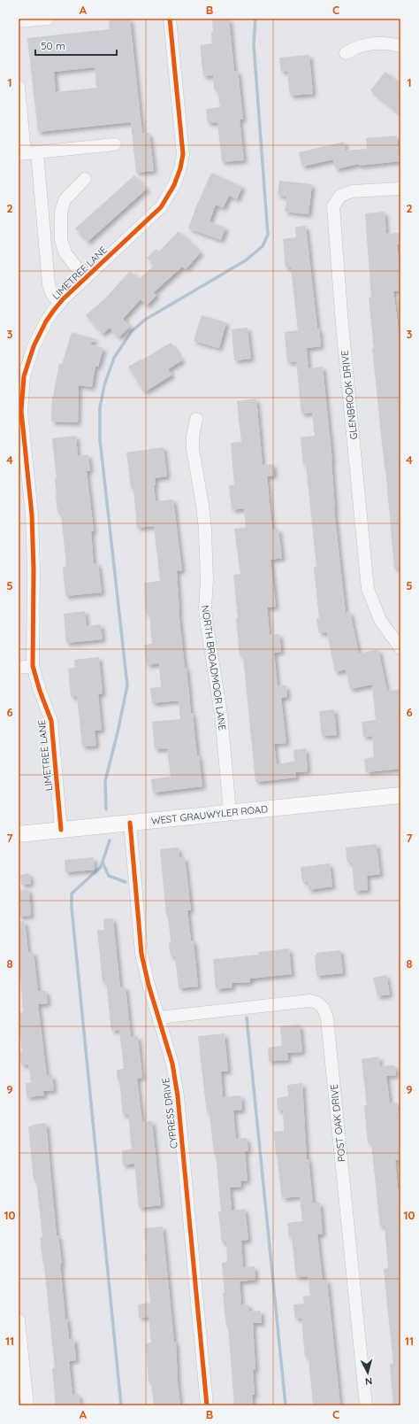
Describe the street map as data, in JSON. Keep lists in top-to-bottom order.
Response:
{
  "streets": {
    "main road": ["WEST GRAUWYLER ROAD"],
    "street": [
      "LIMETREE LANE",
      "GLENBROOK DRIVE",
      "NORTH BROADMOOR LANE",
      "CYPRESS DRIVE",
      "POST OAK DRIVE"
    ]
  },
  "crossings": [
    ["LIMETREE LANE", "WEST GRAUWYLER ROAD"],
    ["NORTH BROADMOOR LANE", "WEST GRAUWYLER ROAD"],
    ["WEST GRAUWYLER ROAD", "CYPRESS DRIVE"],
    ["CYPRESS DRIVE", "POST OAK DRIVE"]
  ],
  "scale_bar": "50 m",
  "north": "bottom",
  "grid": {
    "columns": ["A", "B", "C"],
    "rows": [
      "1",
      "2",
      "3",
      "4",
      "5",
      "6",
      "7",
      "8",
      "9",
      "10",
      "11"
    ]
  }
}
